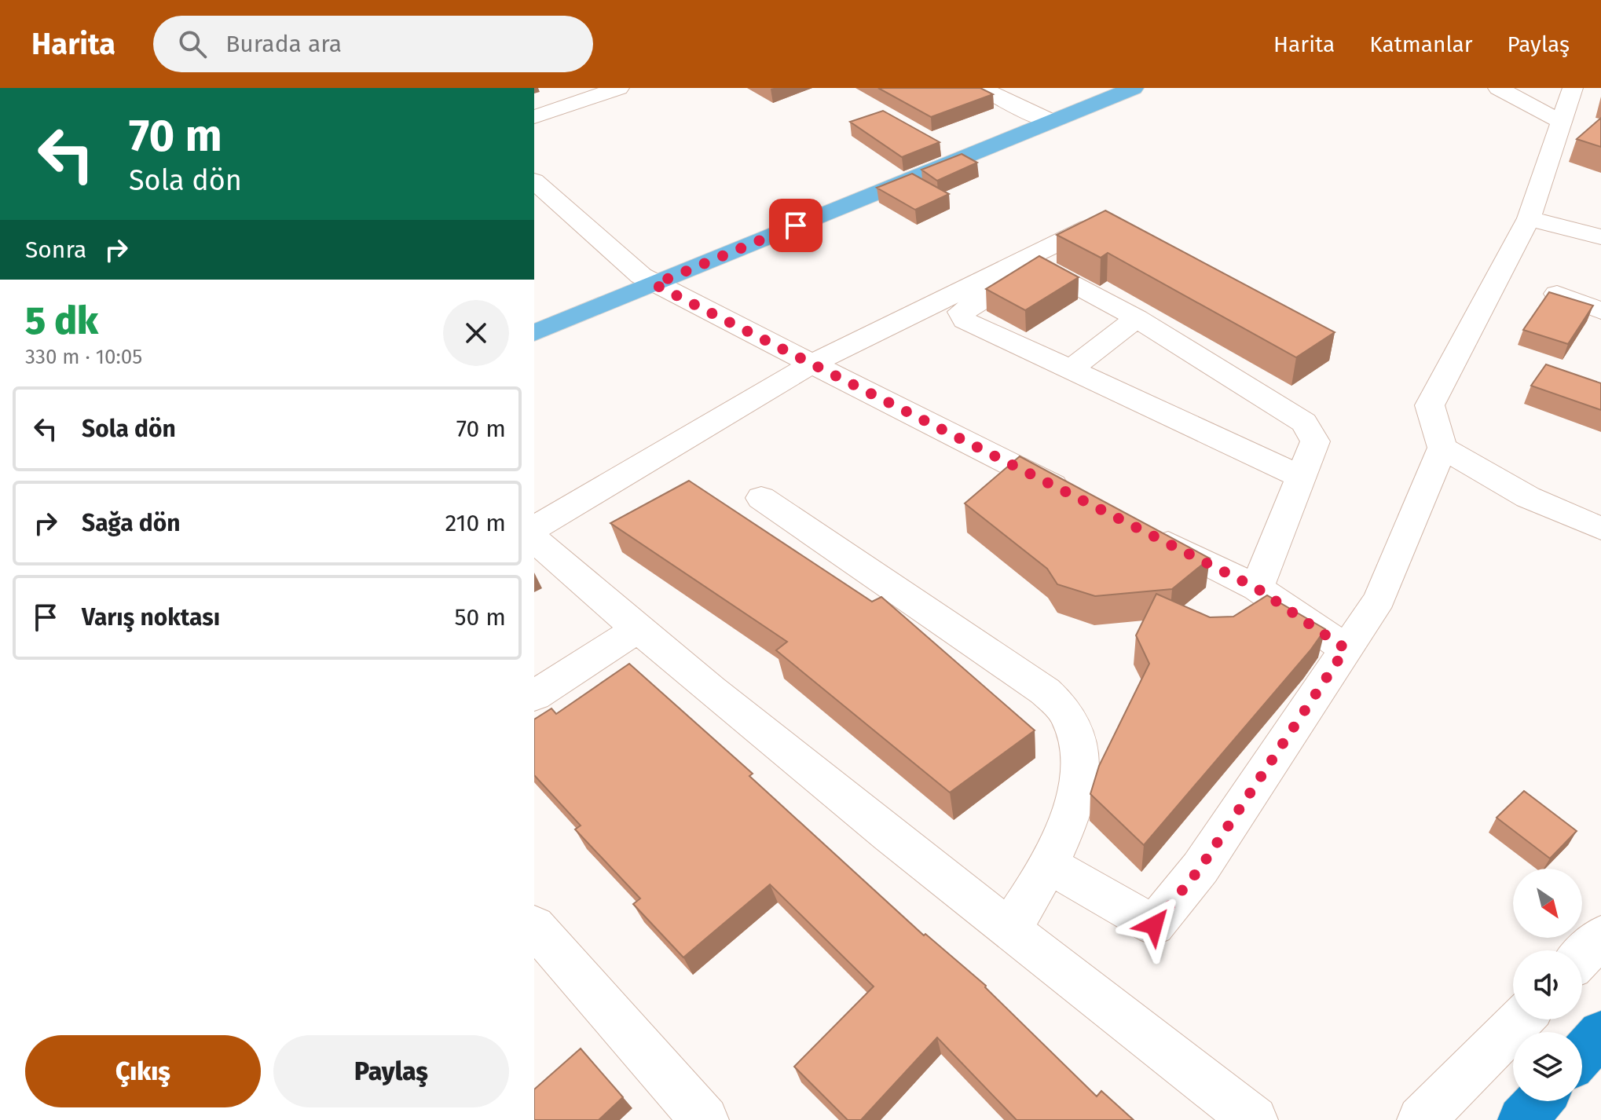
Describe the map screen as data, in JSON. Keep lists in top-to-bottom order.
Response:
{
  "north": "bottom right",
  "page": {
    "header": "Harita",
    "search": "Burada ara",
    "nav": ["Harita", "Katmanlar", "Paylaş"],
    "turn": ["70 m", "Sola dön"],
    "then": "Sonra",
    "heading": ["5 dk", "330 m · 10:05"],
    "list": [
      {
        "name": "Sola dön",
        "value": "70 m"
      },
      {
        "name": "Sağa dön",
        "value": "210 m"
      },
      {
        "name": "Varış noktası",
        "value": "50 m"
      }
    ],
    "buttons": ["Çıkış", "Paylaş"]
  }
}
